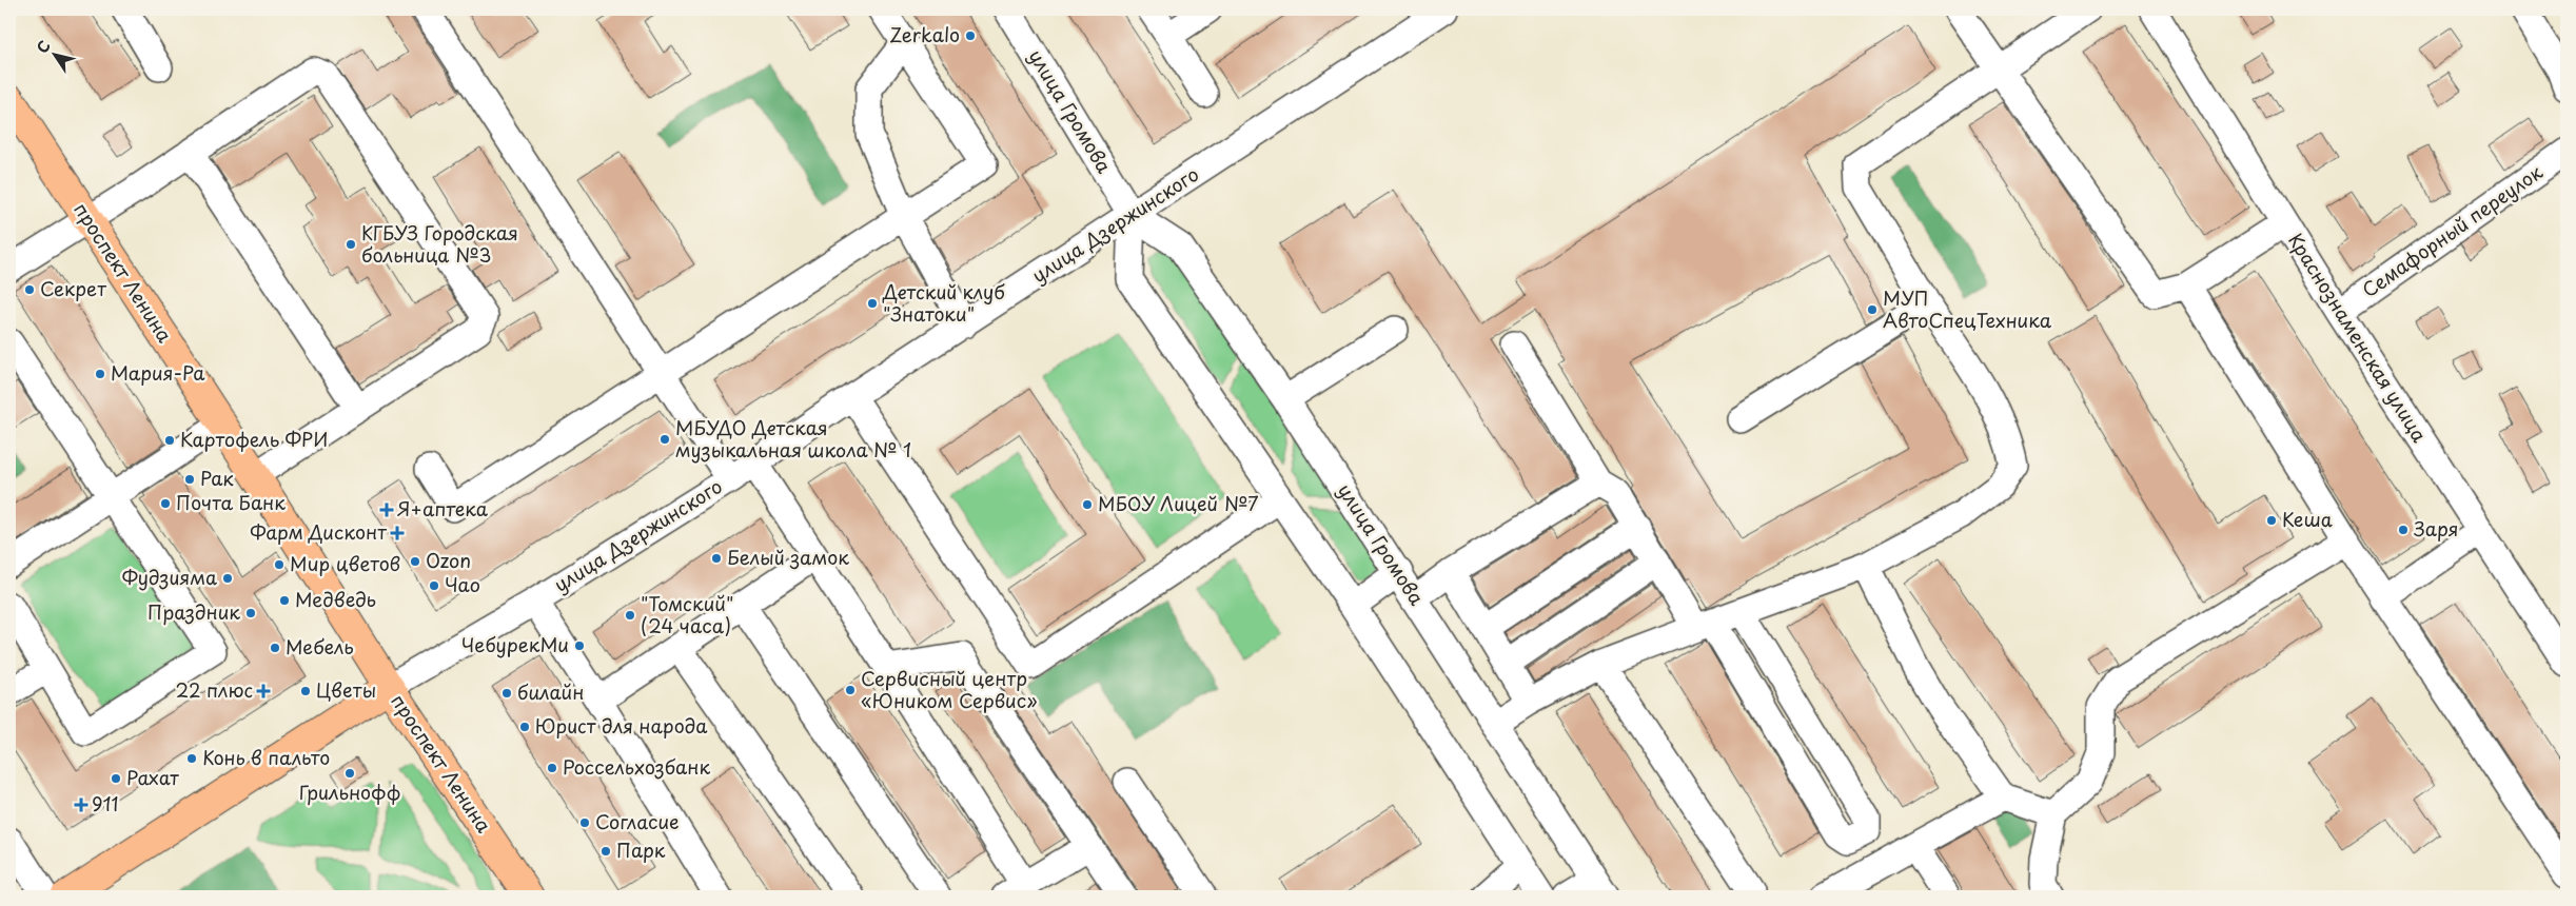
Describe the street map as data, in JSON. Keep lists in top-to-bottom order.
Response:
{
  "streets": {
    "main road": ["улица Дзержинского", "проспект Ленина"],
    "street": ["улица Громова", "Семафорный переулок", "Краснознаменская улица"]
  },
  "crossings": [
    ["улица Громова", "улица Дзержинского"],
    ["улица Дзержинского", "проспект Ленина"],
    ["Семафорный переулок", "Краснознаменская улица"]
  ],
  "places": {
    "other": [
      "Zerkalo",
      "КГБУЗ Городская больница №3",
      "Секрет",
      "Детский клуб \"Знатоки\"",
      "МУП АвтоСпецТехника",
      "Мария-Ра",
      "МБУДО Детская музыкальная школа № 1",
      "Картофель ФРИ",
      "Рак",
      "Почта Банк",
      "МБОУ Лицей №7",
      "Кеша",
      "Заря",
      "Белый замок",
      "Ozon",
      "Мир цветов",
      "Фудзияма",
      "Чао",
      "Медведь",
      "Праздник",
      "\"Томский\" (24 часа)",
      "ЧебурекМи",
      "Мебель",
      "Сервисный центр «Юником Сервис»",
      "Цветы",
      "билайн",
      "Юрист для народа",
      "Конь в пальто",
      "Россельхозбанк",
      "Грильнофф",
      "Рахат",
      "Согласие",
      "Парк"
    ],
    "health": [
      "Я+аптека",
      "Фарм Дисконт",
      "22 плюс",
      "911"
    ]
  },
  "north": "top left"
}
